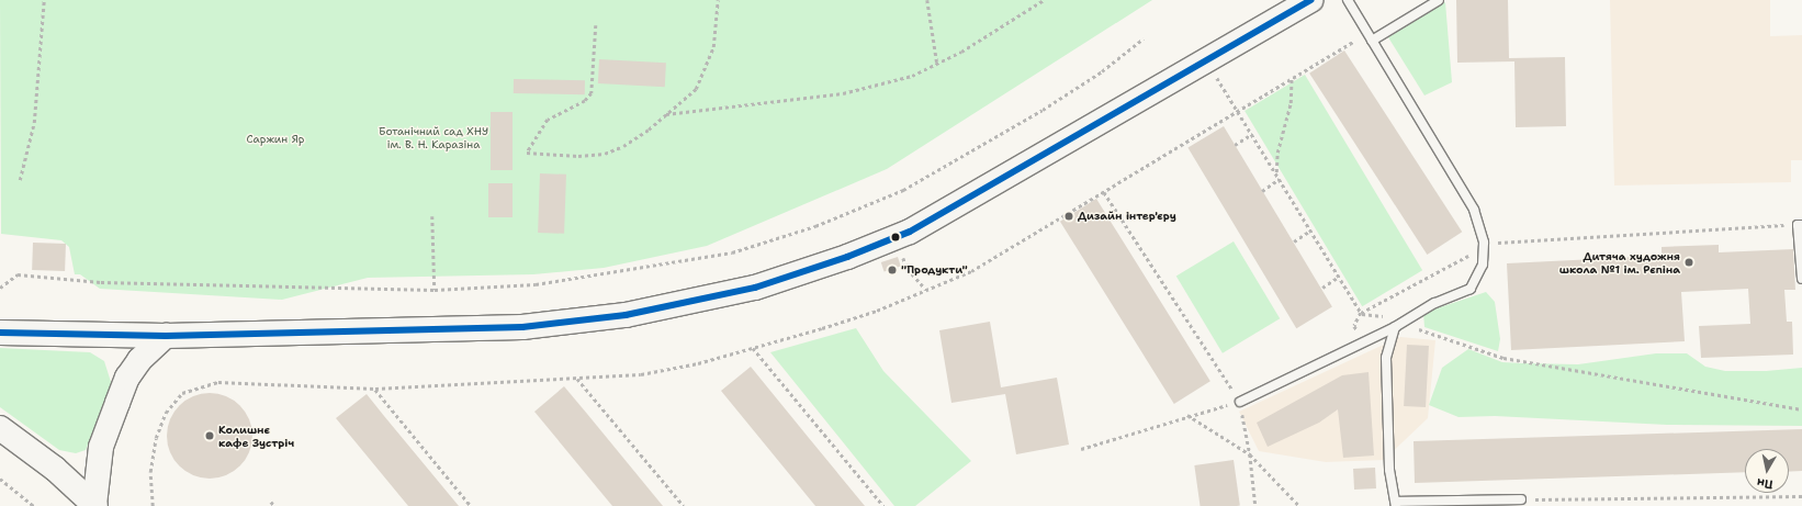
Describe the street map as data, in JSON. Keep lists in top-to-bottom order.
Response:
{
  "parks": ["Ботанічний сад ХНУ ім. В. Н. Каразіна", "Саржин Яр"],
  "places": [
    "Дизайн інтер'єру",
    "Дитяча художня школа №1 ім. Рєпіна",
    "\"Продукти\"",
    "Колишнє кафе Зустріч"
  ],
  "north": "bottom"
}
